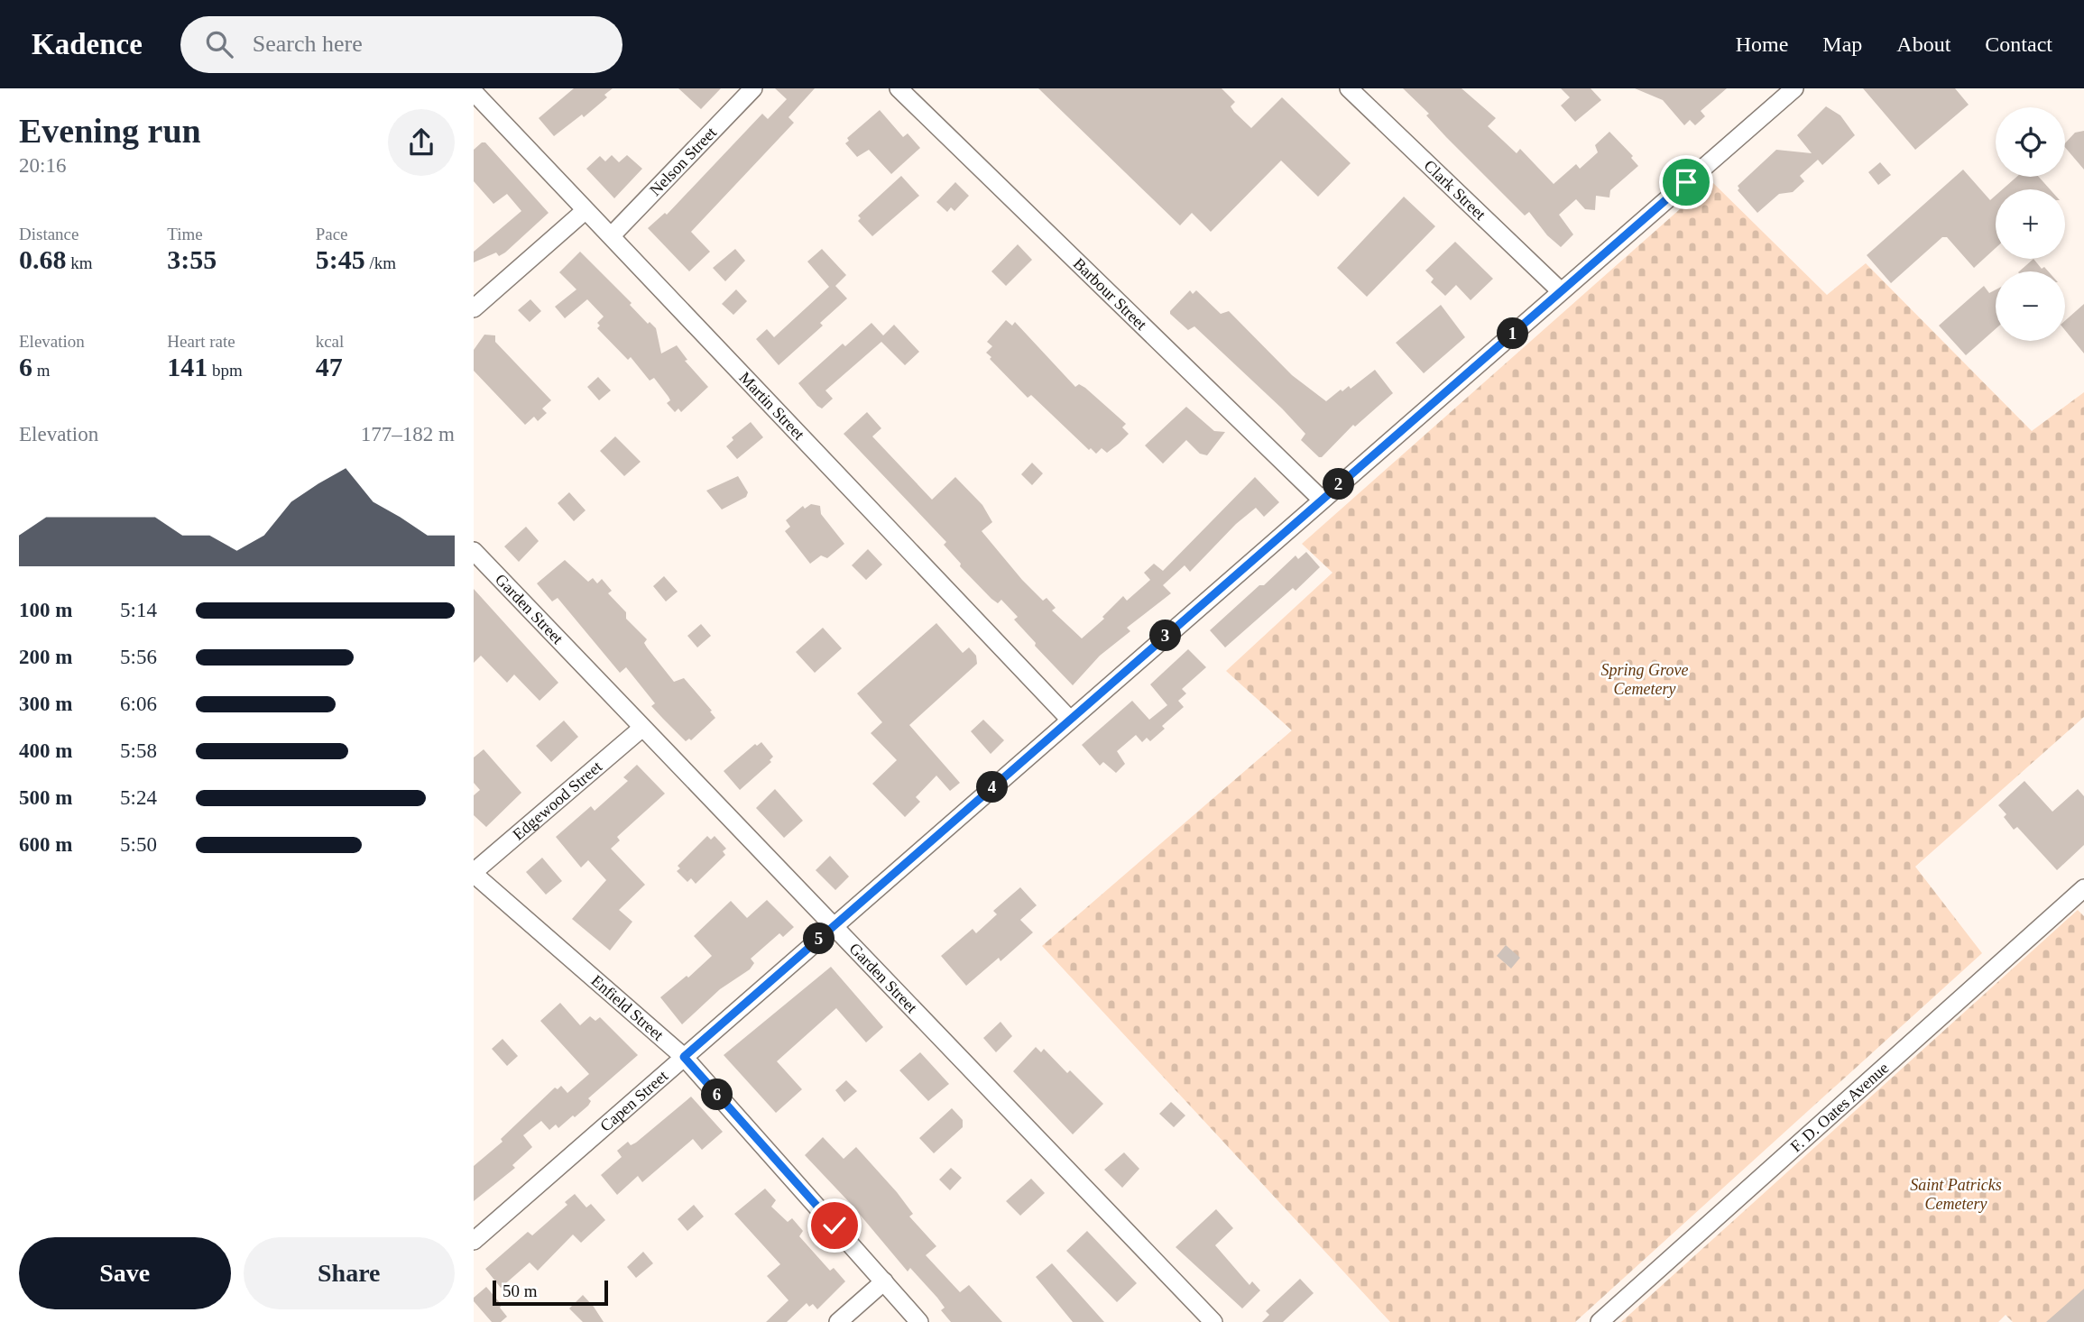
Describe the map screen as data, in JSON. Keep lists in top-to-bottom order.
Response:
{
  "streets": {
    "street": [
      "Nelson Street",
      "Clark Street",
      "Barbour Street",
      "Martin Street",
      "Garden Street",
      "Edgewood Street",
      "Enfield Street",
      "Capen Street",
      "F. D. Oates Avenue"
    ]
  },
  "crossings": [
    ["Nelson Street", "Martin Street"],
    ["Clark Street", "Capen Street"],
    ["Barbour Street", "Capen Street"],
    ["Martin Street", "Capen Street"],
    ["Garden Street", "Edgewood Street"],
    ["Garden Street", "Capen Street"],
    ["Edgewood Street", "Enfield Street"],
    ["Enfield Street", "Capen Street"]
  ],
  "parks": ["Spring Grove Cemetery", "Saint Patricks Cemetery"],
  "scale_bar": "50 m",
  "page": {
    "header": "Kadence",
    "search": "Search here",
    "nav": [
      "Home",
      "Map",
      "About",
      "Contact"
    ],
    "heading": ["Evening run", "20:16"],
    "map_buttons": ["+", "−"],
    "stats": [
      ["Distance", "0.68 km"],
      ["Time", "3:55"],
      ["Pace", "5:45 /km"],
      ["Elevation", "6 m"],
      ["Heart rate", "141 bpm"],
      ["kcal", "47"]
    ],
    "pins": [
      "1",
      "2",
      "3",
      "4",
      "5",
      "6"
    ],
    "chart": ["Elevation", "177–182 m"],
    "list": [
      {
        "name": "100 m",
        "note": "5:14"
      },
      {
        "name": "200 m",
        "note": "5:56"
      },
      {
        "name": "300 m",
        "note": "6:06"
      },
      {
        "name": "400 m",
        "note": "5:58"
      },
      {
        "name": "500 m",
        "note": "5:24"
      },
      {
        "name": "600 m",
        "note": "5:50"
      }
    ],
    "buttons": ["Save", "Share"],
    "scale": "50 m"
  }
}
